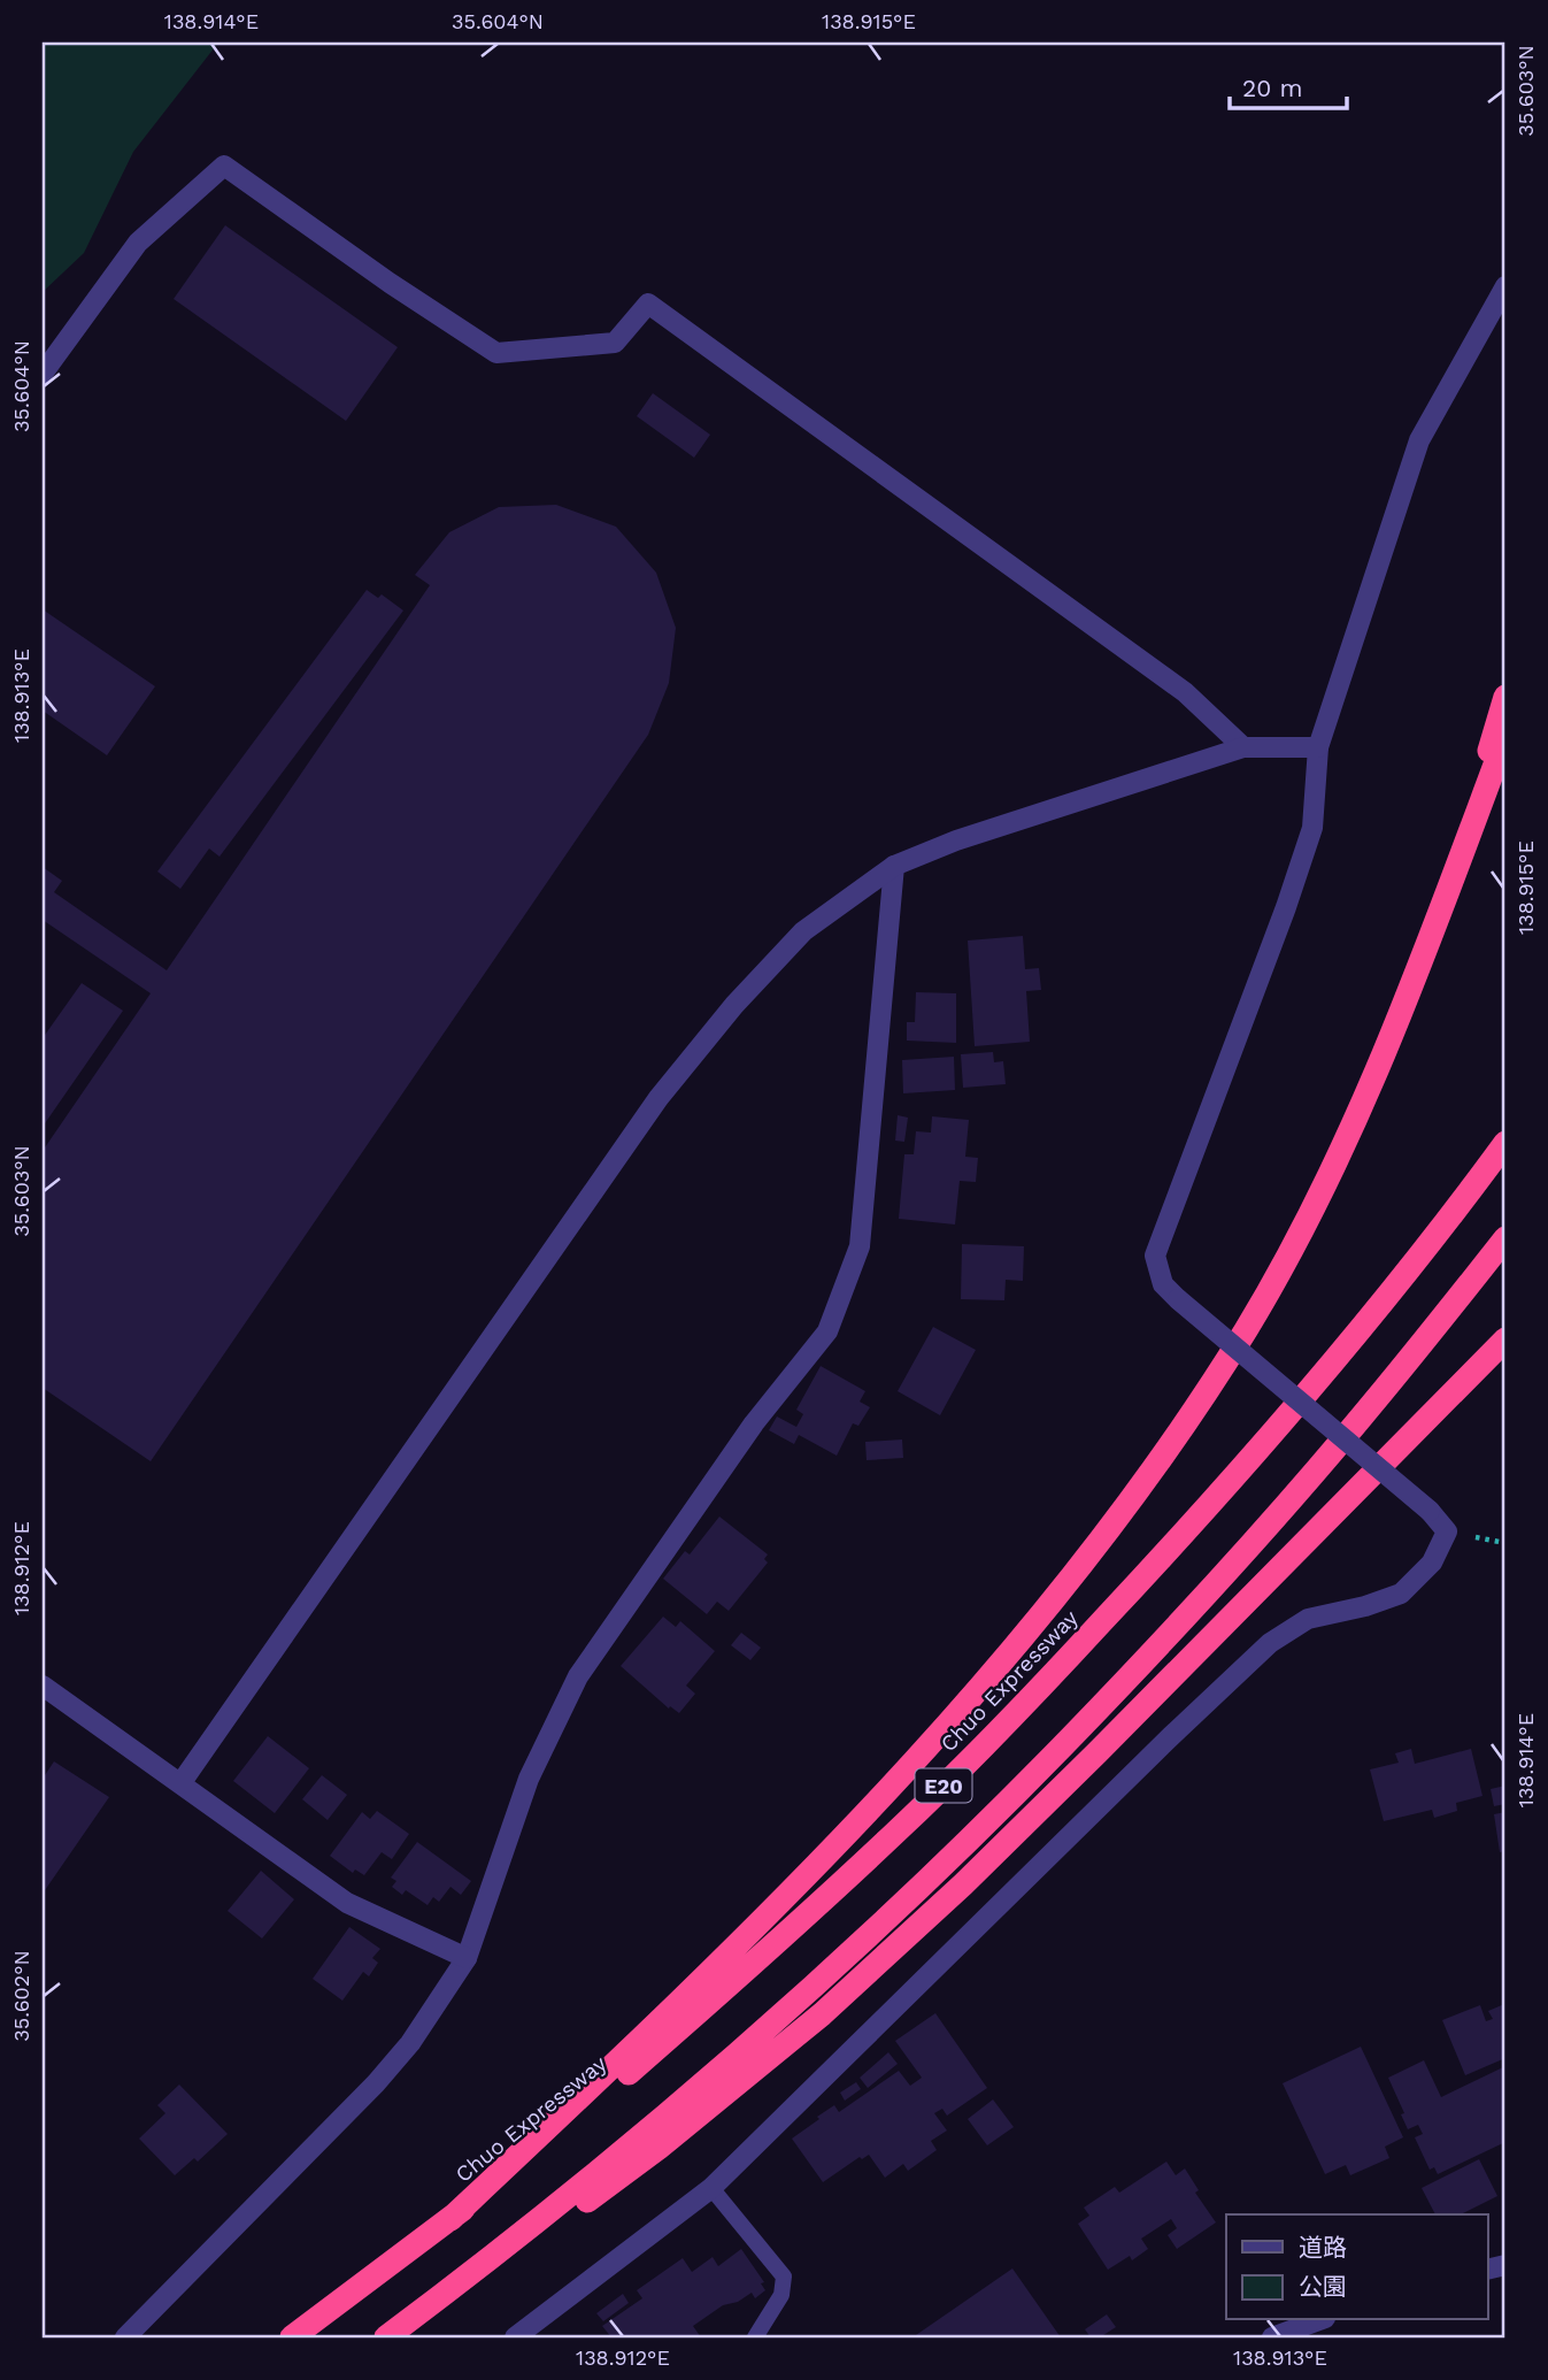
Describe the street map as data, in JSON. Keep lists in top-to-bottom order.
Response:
{
  "streets": {
    "highway": ["Chuo Expressway", "E20"]
  },
  "legend": ["道路", "公園"],
  "scale_bar": "20 m",
  "coordinates": [
    "138.914°E",
    "35.604°N",
    "138.915°E",
    "35.603°N",
    "138.913°E",
    "138.912°E",
    "35.602°N"
  ]
}
